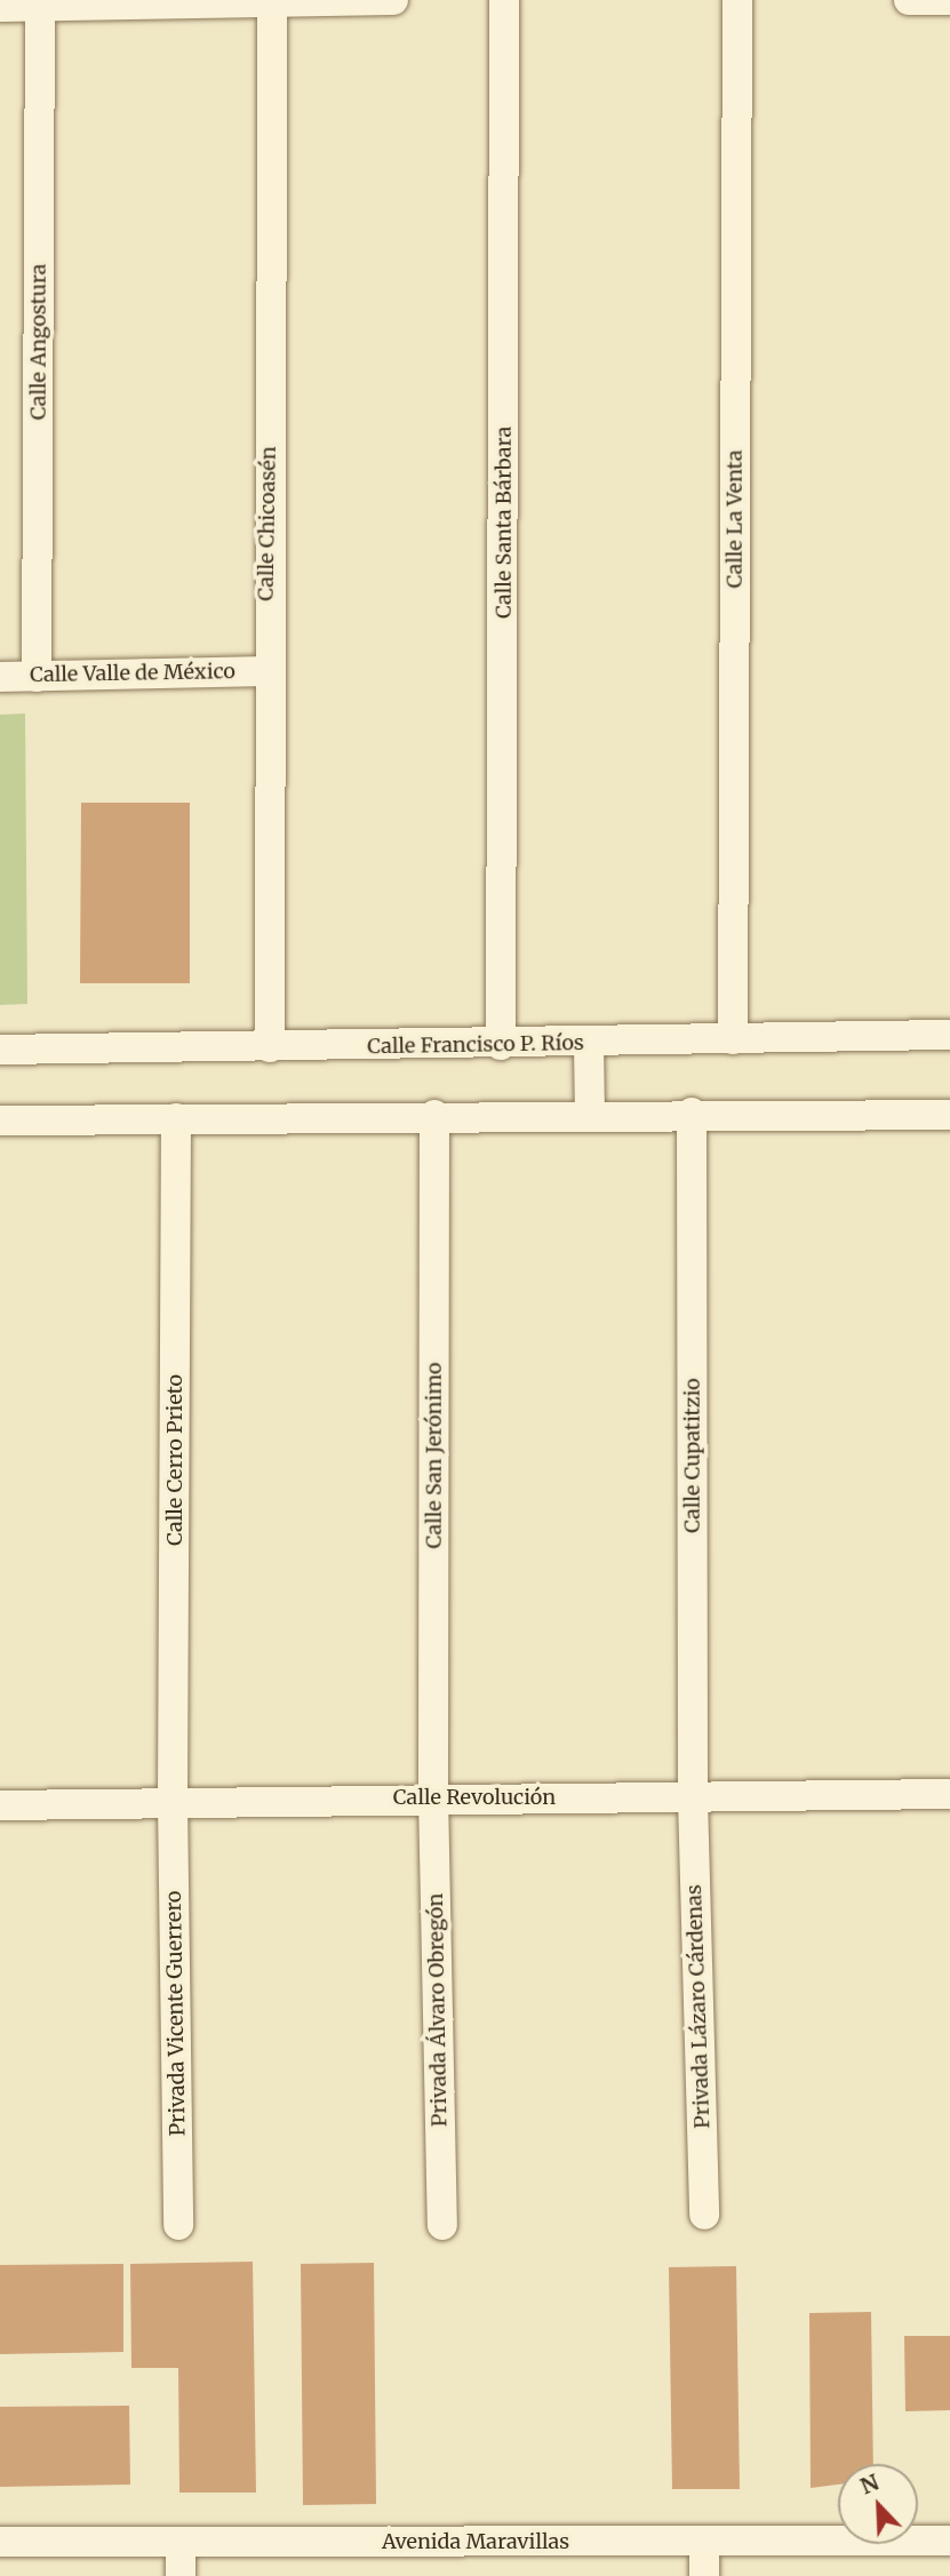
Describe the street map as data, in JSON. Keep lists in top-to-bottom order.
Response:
{
  "streets": {
    "street": [
      "Calle Angostura",
      "Calle La Venta",
      "Calle Santa Bárbara",
      "Calle Chicoasén",
      "Calle Valle de México",
      "Calle Francisco P. Ríos",
      "Calle San Jerónimo",
      "Calle Cupatitzio",
      "Calle Cerro Prieto",
      "Calle Revolución",
      "Privada Lázaro Cárdenas",
      "Privada Álvaro Obregón",
      "Privada Vicente Guerrero",
      "Avenida Maravillas"
    ]
  },
  "crossings": [
    ["Calle Angostura", "Calle Valle de México"],
    ["Calle La Venta", "Calle Francisco P. Ríos"],
    ["Calle Santa Bárbara", "Calle Francisco P. Ríos"],
    ["Calle Chicoasén", "Calle Valle de México"],
    ["Calle Chicoasén", "Calle Francisco P. Ríos"],
    ["Calle San Jerónimo", "Calle Revolución"],
    ["Calle San Jerónimo", "Privada Álvaro Obregón"],
    ["Calle Cupatitzio", "Calle Revolución"],
    ["Calle Cupatitzio", "Privada Lázaro Cárdenas"],
    ["Calle Cerro Prieto", "Calle Revolución"],
    ["Calle Cerro Prieto", "Privada Vicente Guerrero"],
    ["Calle Revolución", "Privada Lázaro Cárdenas"],
    ["Calle Revolución", "Privada Álvaro Obregón"],
    ["Calle Revolución", "Privada Vicente Guerrero"]
  ],
  "north": "top left"
}
